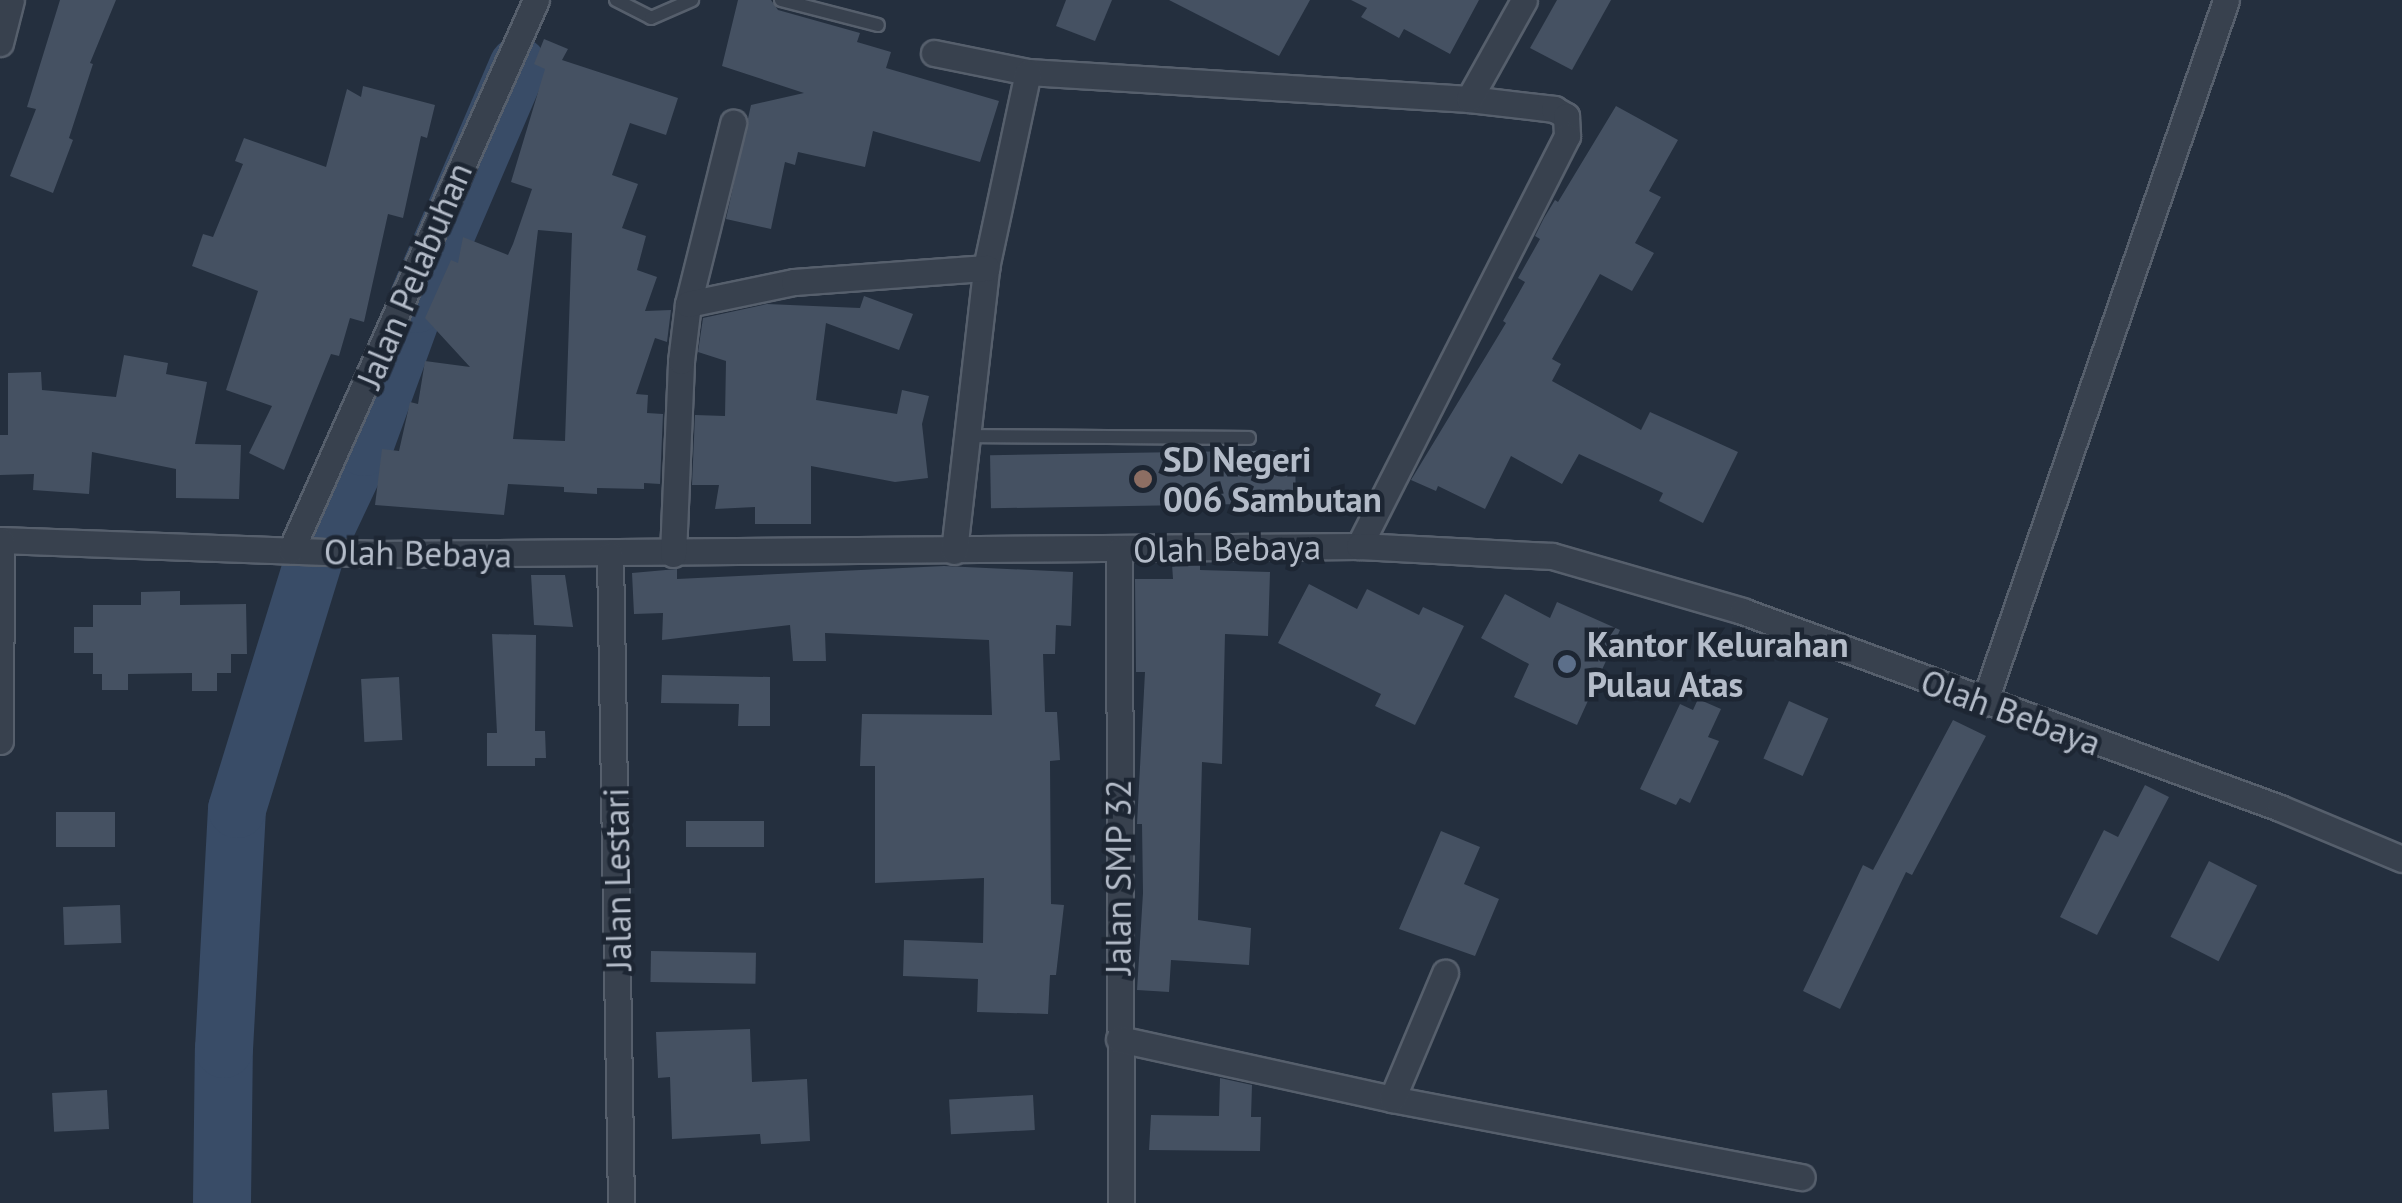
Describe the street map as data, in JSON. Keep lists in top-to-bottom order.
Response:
{
  "streets": {
    "street": [
      "Jalan Pelabuhan",
      "Olah Bebaya",
      "Jalan SMP 32",
      "Jalan Lestari"
    ]
  },
  "crossings": [
    ["Jalan Pelabuhan", "Olah Bebaya"],
    ["Olah Bebaya", "Jalan SMP 32"],
    ["Olah Bebaya", "Jalan Lestari"]
  ],
  "places": ["SD Negeri 006 Sambutan", "Kantor Kelurahan Pulau Atas"]
}
